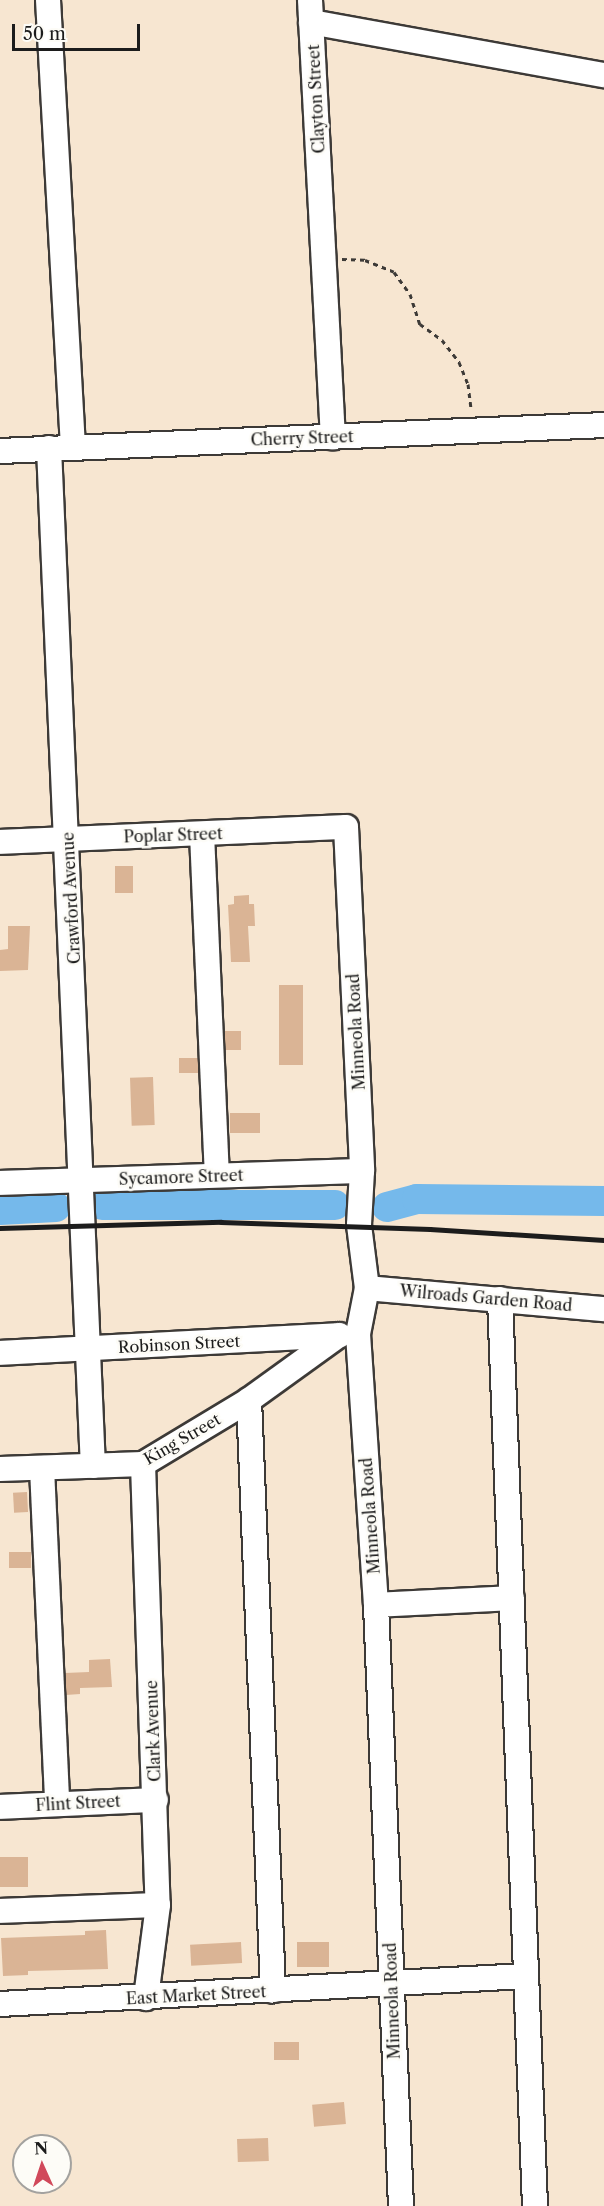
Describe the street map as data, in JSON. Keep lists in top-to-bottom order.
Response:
{
  "streets": {
    "street": [
      "Clayton Street",
      "Cherry Street",
      "Poplar Street",
      "Crawford Avenue",
      "Minneola Road",
      "Sycamore Street",
      "Wilroads Garden Road",
      "Robinson Street",
      "King Street",
      "Clark Avenue",
      "Flint Street",
      "East Market Street"
    ]
  },
  "crossings": [
    ["Clayton Street", "Cherry Street"],
    ["Cherry Street", "Crawford Avenue"],
    ["Poplar Street", "Crawford Avenue"],
    ["Poplar Street", "Minneola Road"],
    ["Crawford Avenue", "Sycamore Street"],
    ["Crawford Avenue", "Robinson Street"],
    ["Crawford Avenue", "King Street"],
    ["Minneola Road", "Sycamore Street"],
    ["Minneola Road", "Wilroads Garden Road"],
    ["Minneola Road", "Robinson Street"],
    ["Minneola Road", "King Street"],
    ["Minneola Road", "East Market Street"],
    ["Robinson Street", "King Street"],
    ["King Street", "Clark Avenue"],
    ["Clark Avenue", "Flint Street"],
    ["Clark Avenue", "East Market Street"]
  ],
  "scale_bar": "50 m",
  "north": "top"
}
